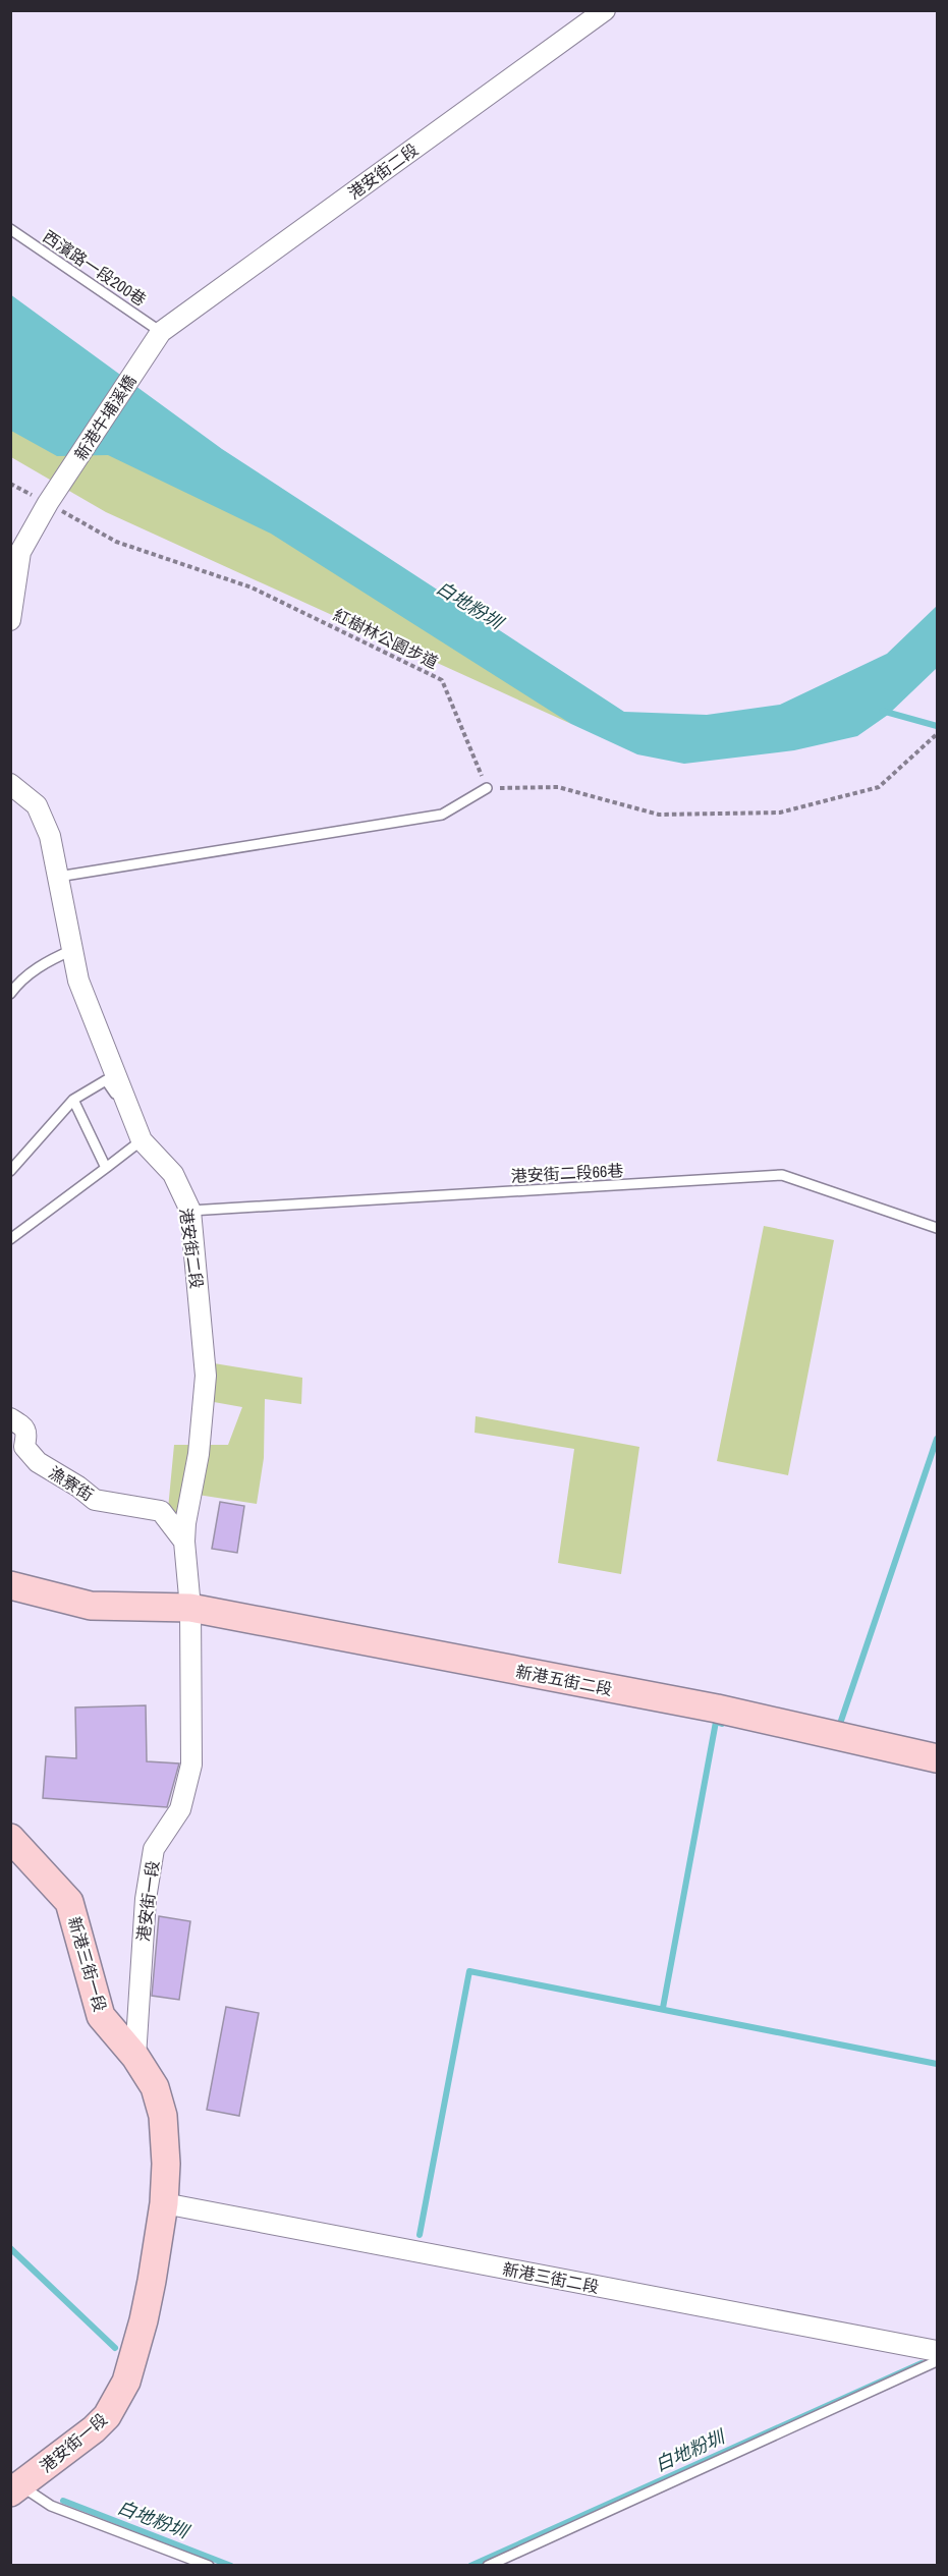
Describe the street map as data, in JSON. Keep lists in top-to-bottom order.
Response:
{
  "streets": {
    "street": [
      "港安街二段",
      "新港牛埔溪橋",
      "漁寮街",
      "新港五街二段",
      "港安街一段",
      "新港三街一段",
      "新港三街二段"
    ],
    "lane": ["西濱路一段200巷", "港安街二段66巷"],
    "path": ["紅樹林公園步道"]
  },
  "crossings": [
    ["港安街二段", "西濱路一段200巷"],
    ["港安街二段", "新港牛埔溪橋"],
    ["港安街二段", "港安街二段66巷"],
    ["港安街二段", "漁寮街"],
    ["港安街二段", "新港五街二段"],
    ["港安街二段", "港安街一段"],
    ["西濱路一段200巷", "新港牛埔溪橋"],
    ["新港牛埔溪橋", "紅樹林公園步道"],
    ["新港五街二段", "港安街一段"],
    ["港安街一段", "新港三街一段"],
    ["港安街一段", "新港三街二段"],
    ["新港三街一段", "新港三街二段"]
  ],
  "water": ["白地粉圳"]
}
